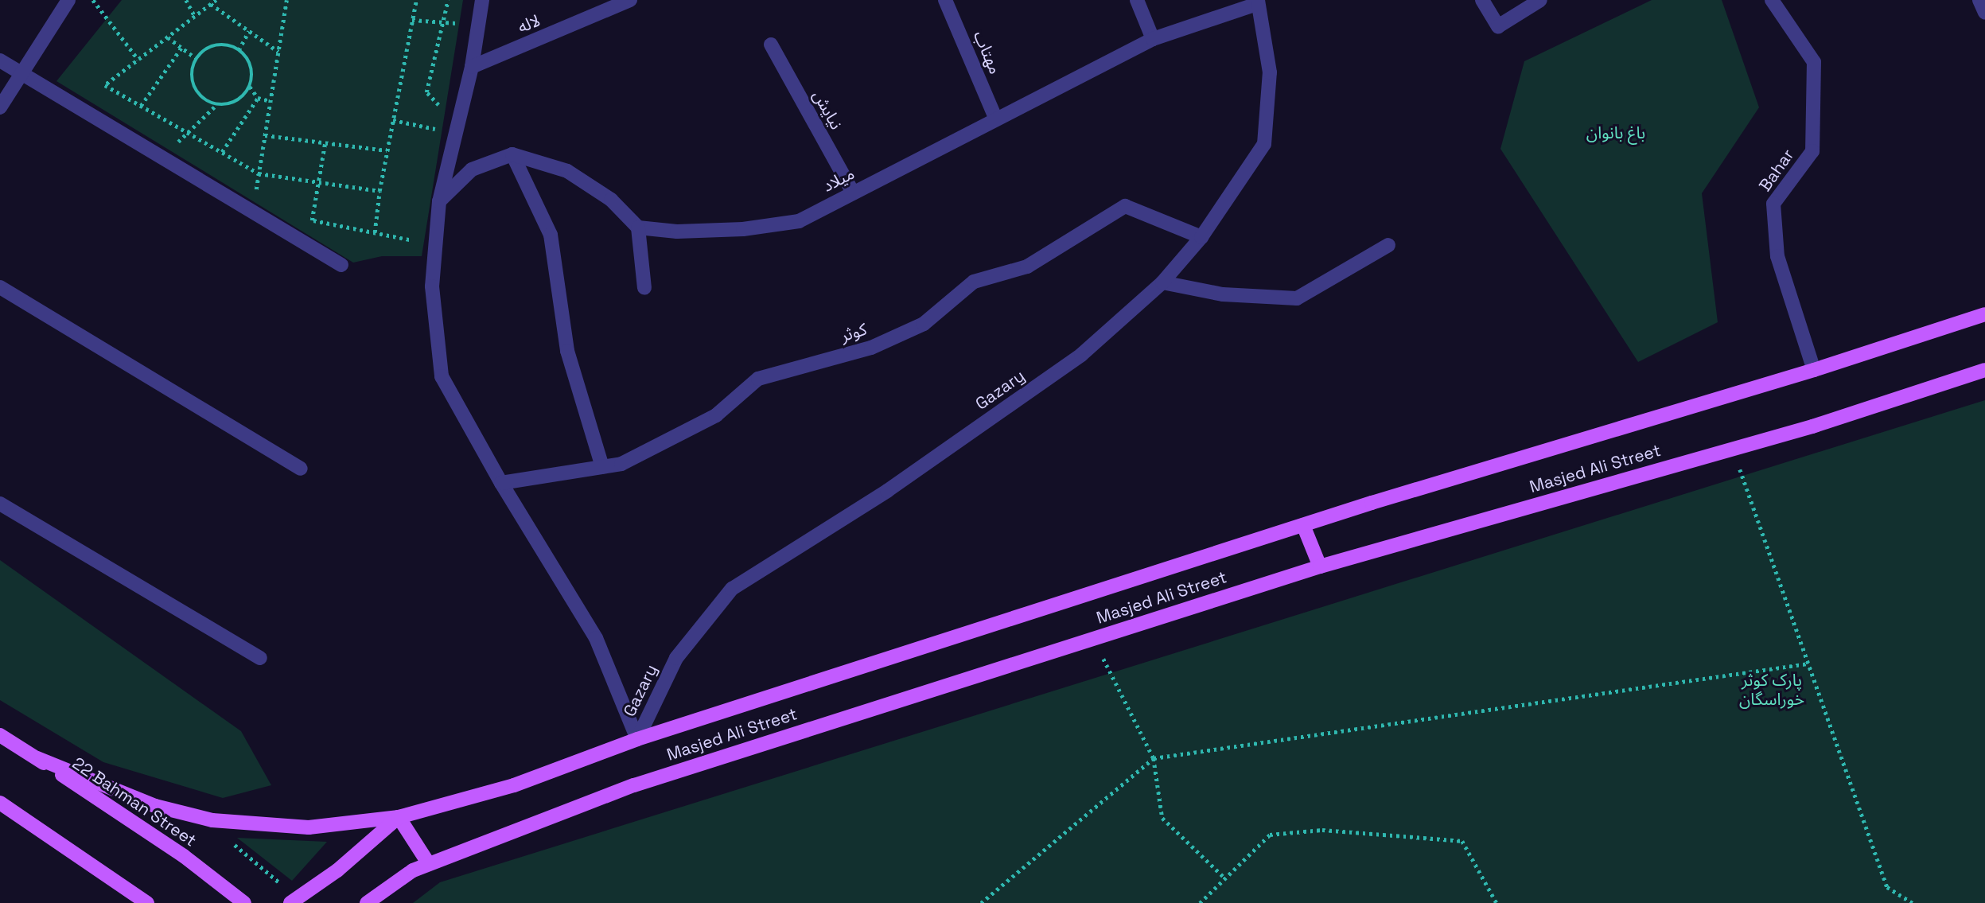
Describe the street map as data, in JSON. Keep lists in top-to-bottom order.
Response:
{
  "streets": {
    "main road": ["Masjed Ali Street", "22 Bahman Street"],
    "street": [
      "لاله",
      "مهتاب",
      "نیایش",
      "Bahar",
      "میلاد",
      "کوثر",
      "Gazary"
    ]
  },
  "crossings": [
    ["مهتاب", "میلاد"],
    ["نیایش", "میلاد"],
    ["Bahar", "Masjed Ali Street"],
    ["میلاد", "Gazary"],
    ["کوثر", "Gazary"],
    ["Gazary", "Masjed Ali Street"],
    ["Masjed Ali Street", "22 Bahman Street"]
  ],
  "parks": ["باغ بانوان", "پارک کوثر خوراسگان"]
}
